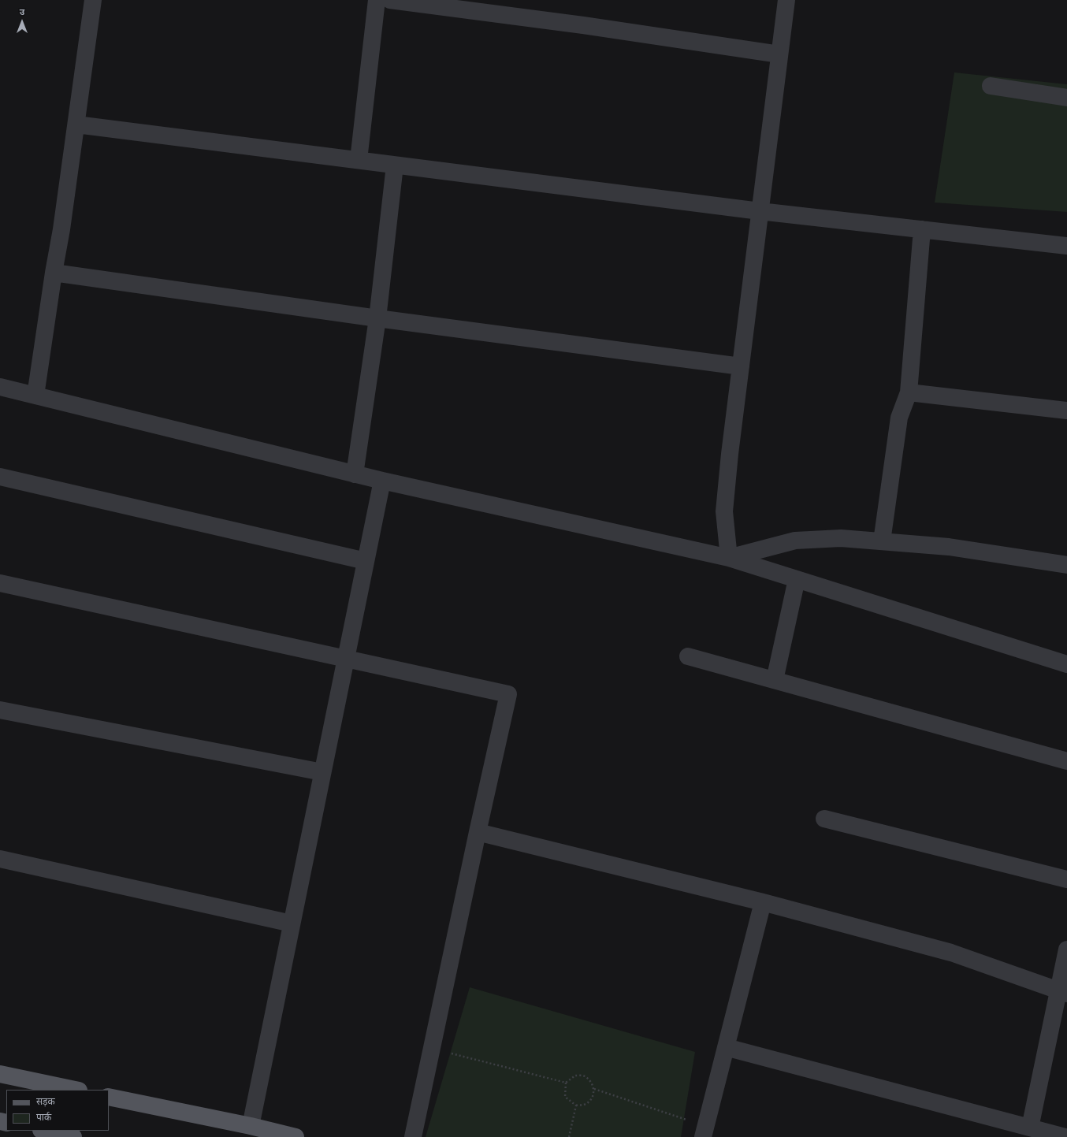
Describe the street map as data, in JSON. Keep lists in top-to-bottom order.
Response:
{
  "legend": ["सड़क", "पार्क"],
  "north": "top"
}
